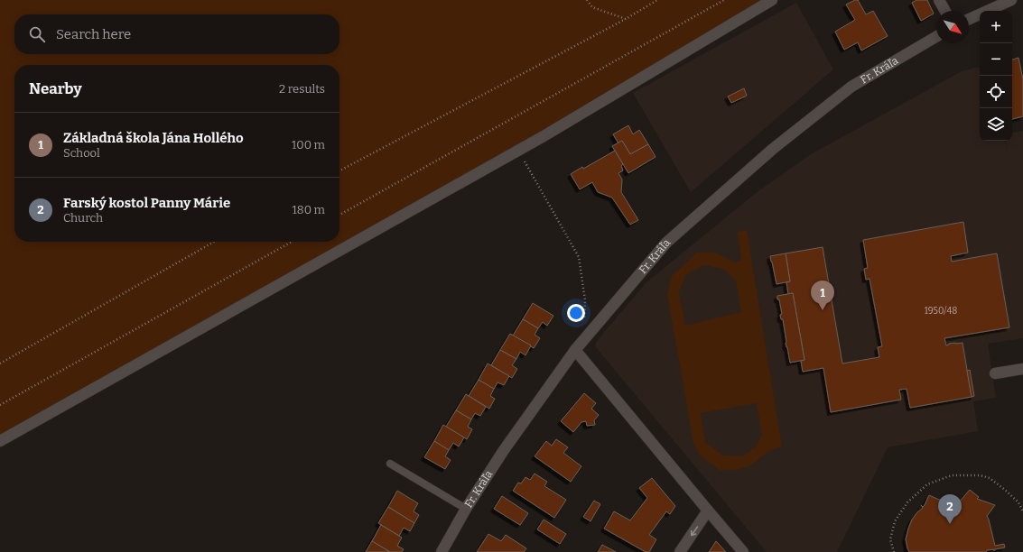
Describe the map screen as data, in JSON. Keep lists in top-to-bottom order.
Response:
{
  "streets": {
    "street": ["Fr. Kráľa"]
  },
  "house_numbers": ["1950/48"],
  "north": "bottom right",
  "page": {
    "map_buttons": ["+", "−"],
    "search": "Search here",
    "heading": ["Nearby", "2 results"],
    "list": [
      {
        "mark": "1",
        "name": "Základná škola Jána Hollého",
        "note": "School",
        "value": "100 m"
      },
      {
        "mark": "2",
        "name": "Farský kostol Panny Márie",
        "note": "Church",
        "value": "180 m"
      }
    ],
    "pins": ["1", "2"]
  }
}
